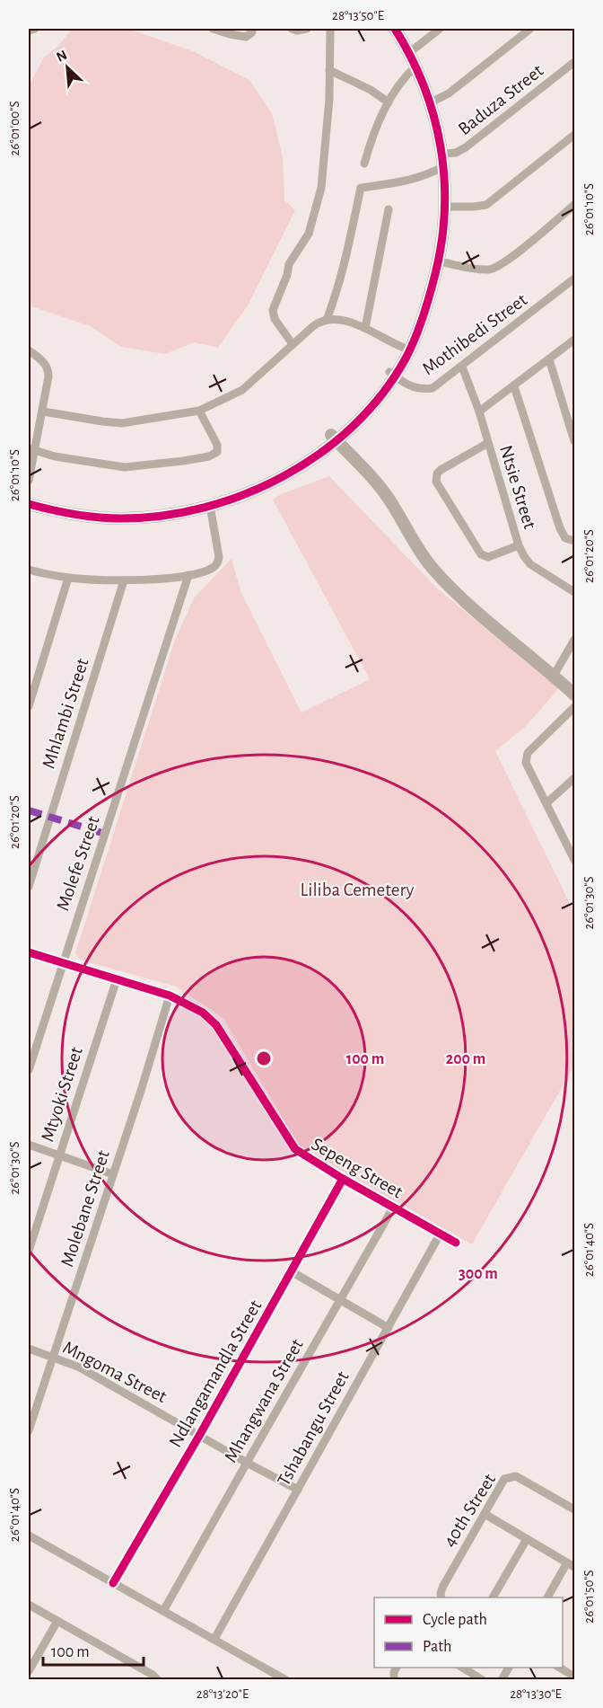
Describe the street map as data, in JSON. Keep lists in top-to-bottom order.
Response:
{
  "streets": {
    "street": [
      "Baduza Street",
      "Mothibedi Street",
      "Ntsie Street",
      "Mhlambi Street",
      "Molefe Street",
      "Mtyoki Street",
      "Sepeng Street",
      "Molebane Street",
      "Mngoma Street",
      "Ndlangamandla Street",
      "Mhangwana Street",
      "Tshabangu Street",
      "40th Street"
    ]
  },
  "crossings": [
    ["Mothibedi Street", "Ntsie Street"],
    ["Molefe Street", "Sepeng Street"],
    ["Mtyoki Street", "Sepeng Street"],
    ["Sepeng Street", "Molebane Street"],
    ["Sepeng Street", "Ndlangamandla Street"],
    ["Sepeng Street", "Mhangwana Street"],
    ["Sepeng Street", "Tshabangu Street"],
    ["Molebane Street", "Mngoma Street"],
    ["Mngoma Street", "Ndlangamandla Street"],
    ["Mngoma Street", "Mhangwana Street"],
    ["Mngoma Street", "Tshabangu Street"]
  ],
  "parks": ["Liliba Cemetery"],
  "legend": ["Cycle path", "Path"],
  "scale_bar": "100 m",
  "north": "top left",
  "coordinates": [
    "28°13'50\"E",
    "26°01'00\"S",
    "26°01'10\"S",
    "26°01'20\"S",
    "26°01'30\"S",
    "26°01'40\"S",
    "26°01'50\"S",
    "28°13'20\"E",
    "28°13'30\"E"
  ],
  "rings": ["100 m", "200 m", "300 m"]
}
